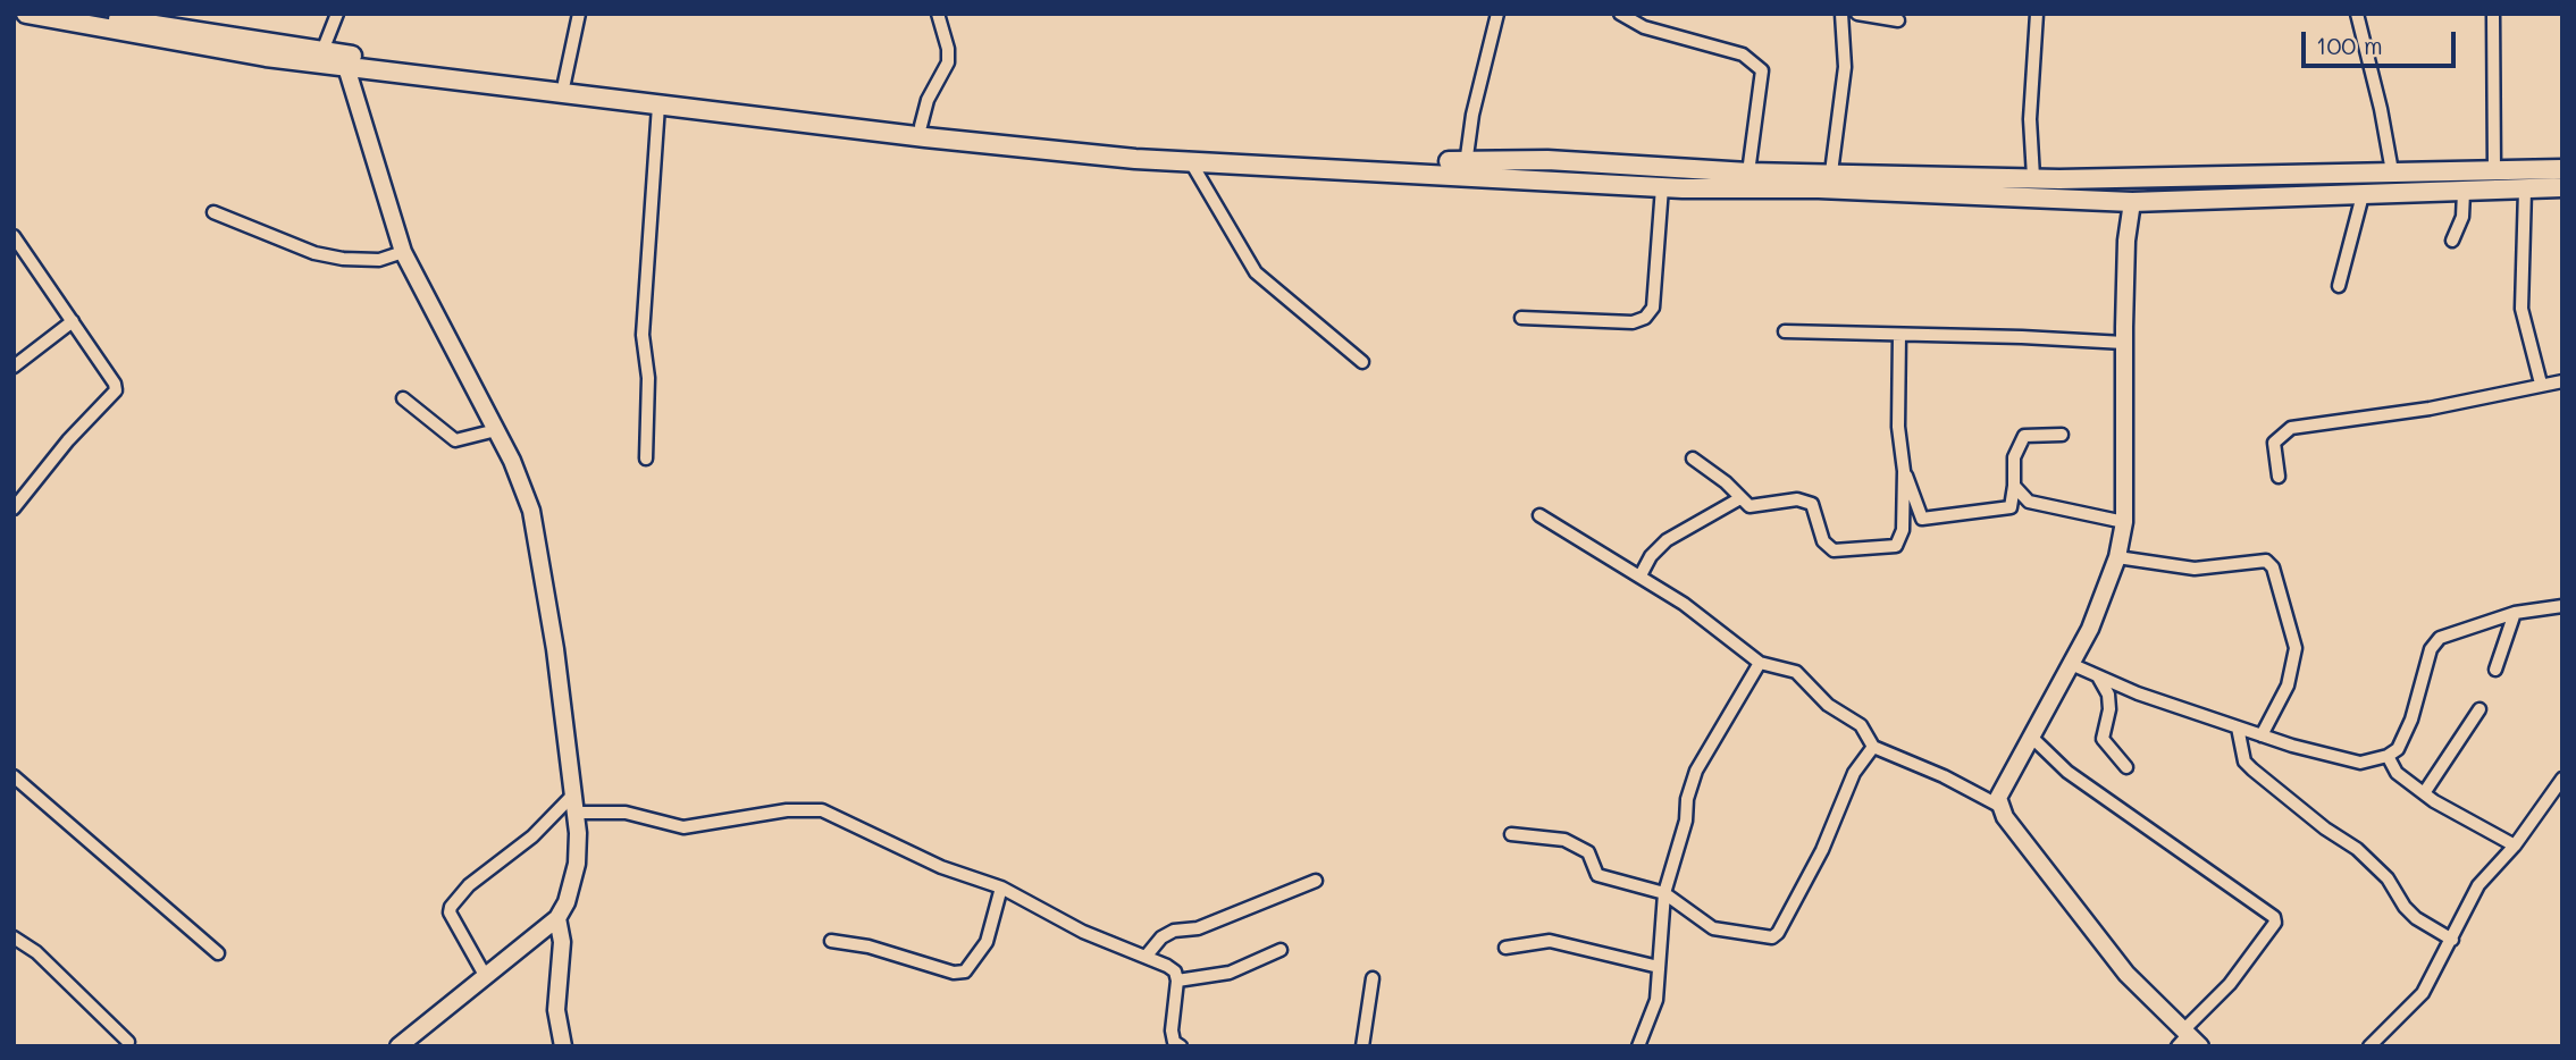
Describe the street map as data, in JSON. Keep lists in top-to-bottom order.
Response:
{
  "scale_bar": "100 m"
}
